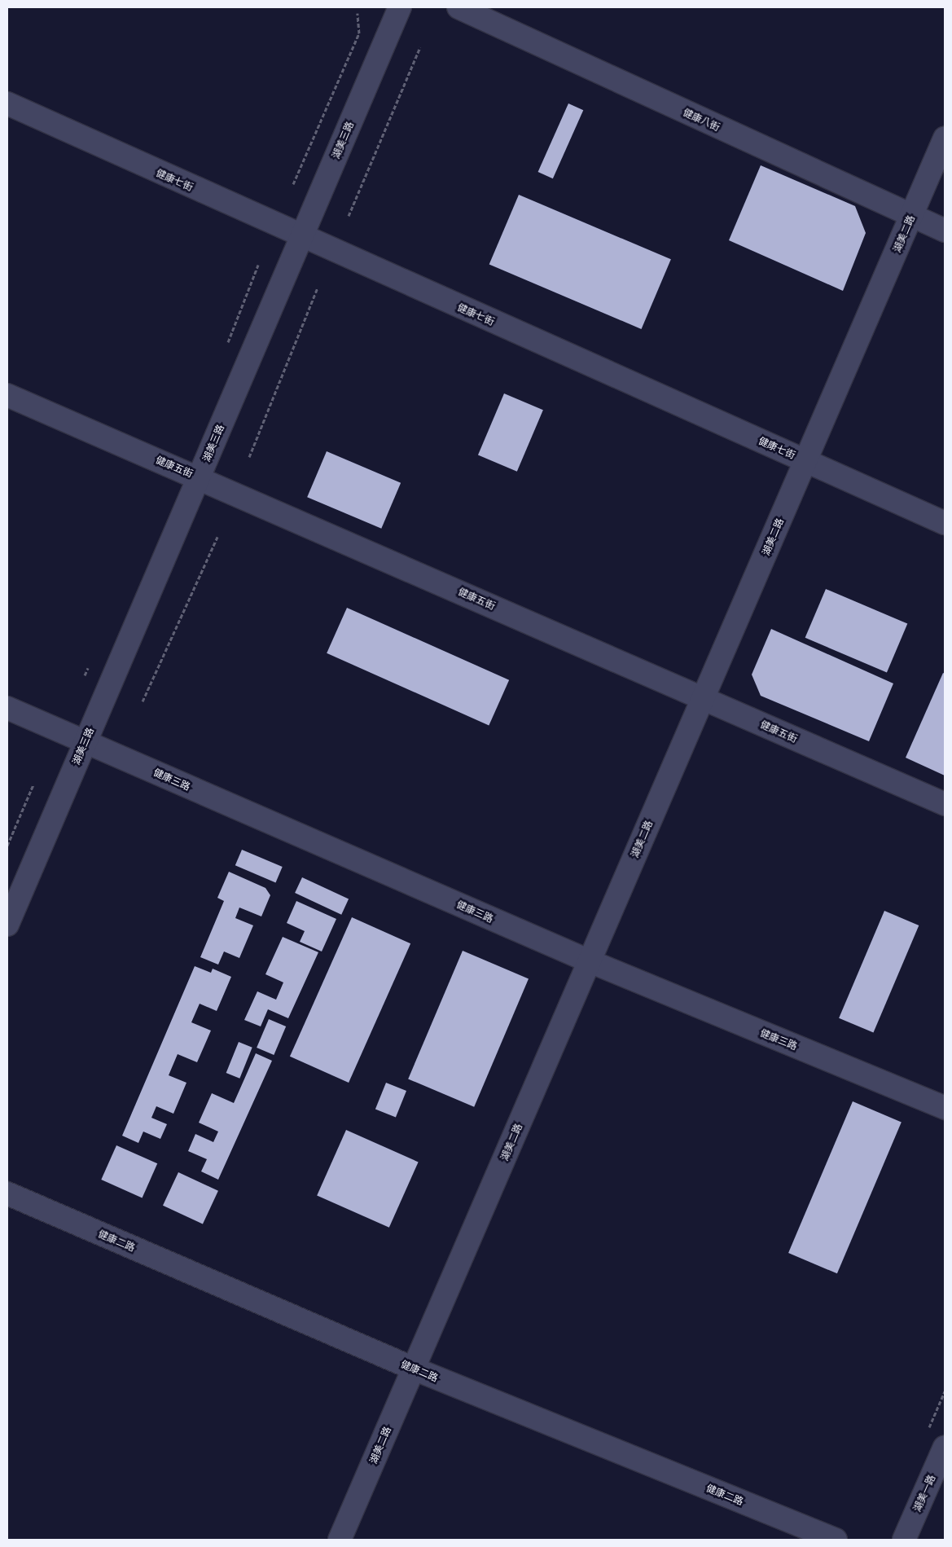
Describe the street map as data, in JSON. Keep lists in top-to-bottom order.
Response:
{
  "streets": {
    "street": [
      "健康八街",
      "湖美三路",
      "健康七街",
      "湖美二路",
      "健康五街",
      "健康三路",
      "健康二路",
      "湖美一路"
    ]
  },
  "crossings": [
    ["健康八街", "湖美二路"],
    ["湖美三路", "健康七街"],
    ["湖美三路", "健康五街"],
    ["湖美三路", "健康三路"],
    ["健康七街", "湖美二路"],
    ["湖美二路", "健康五街"],
    ["湖美二路", "健康三路"],
    ["湖美二路", "健康二路"]
  ]
}
